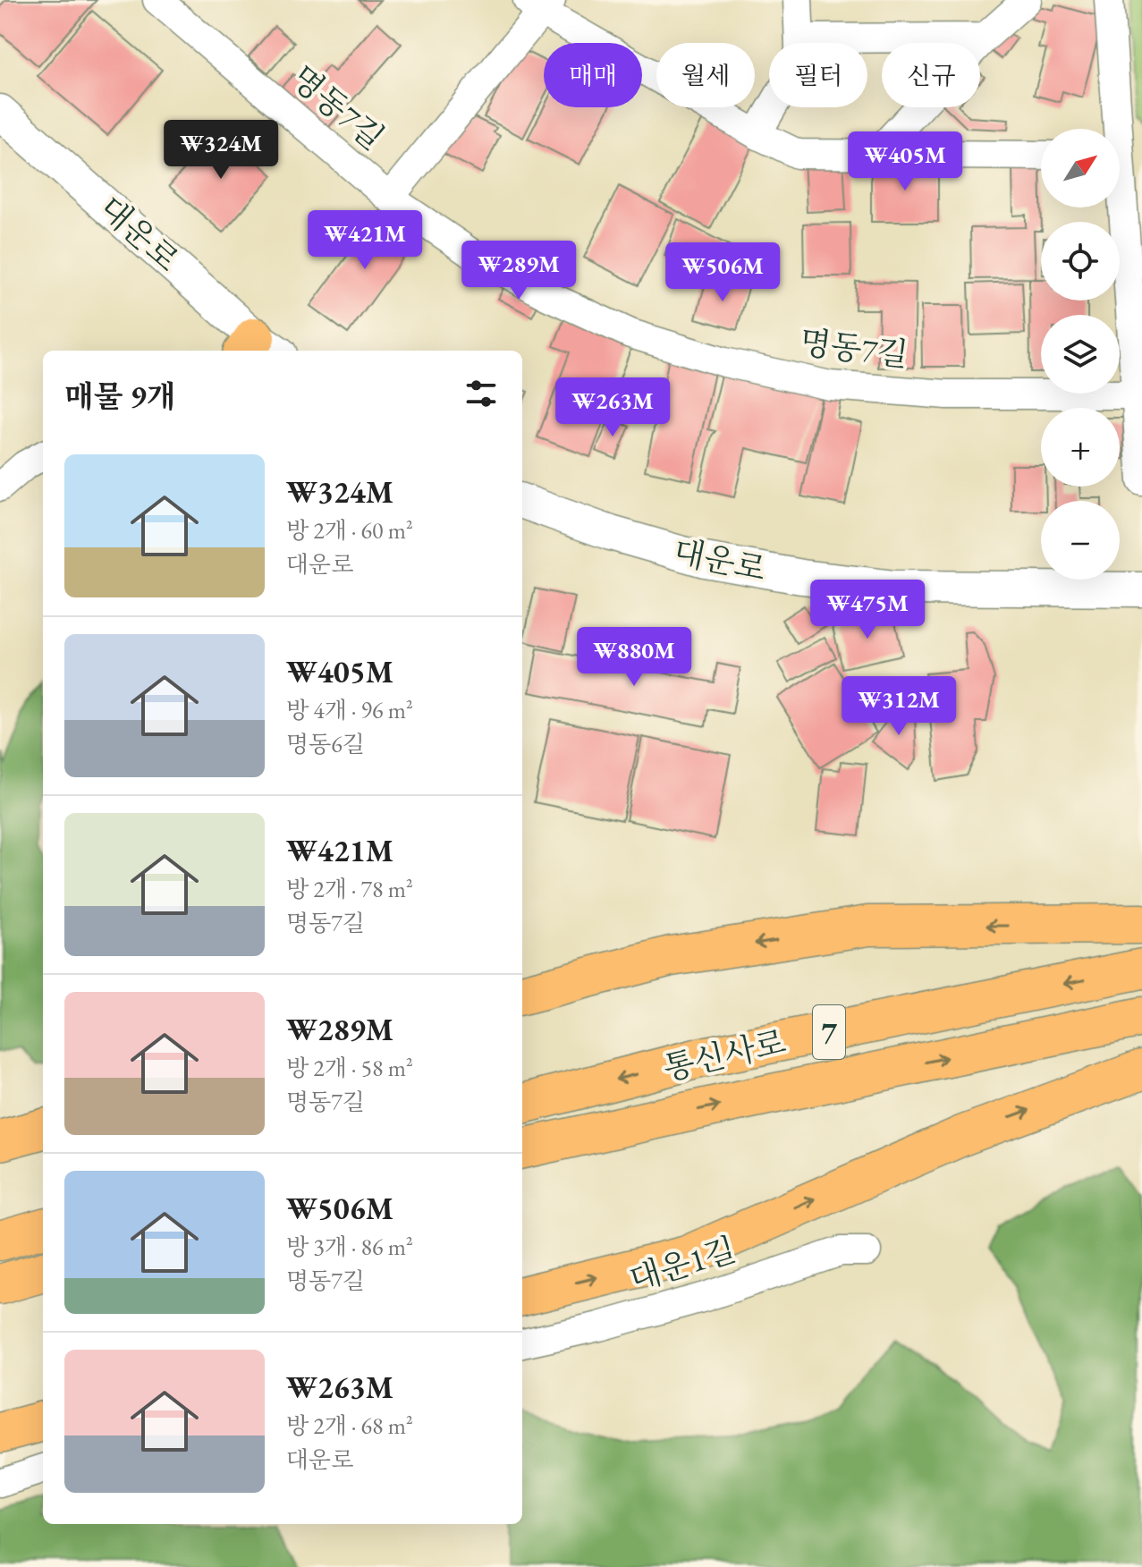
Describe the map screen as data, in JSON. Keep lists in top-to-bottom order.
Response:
{
  "streets": {
    "highway": ["7", "통신사로"],
    "street": ["명동7길", "대운로", "대운1길"]
  },
  "north": "top right",
  "page": {
    "chip": [
      "매매",
      "월세",
      "필터",
      "신규"
    ],
    "price": [
      "₩324M",
      "₩405M",
      "₩421M",
      "₩289M",
      "₩506M",
      "₩263M",
      "₩475M",
      "₩880M",
      "₩312M"
    ],
    "map_buttons": ["+", "−"],
    "heading": "매물 9개",
    "list": [
      {
        "name": "₩324M",
        "note": "방 2개 · 60 m² · 대운로"
      },
      {
        "name": "₩405M",
        "note": "방 4개 · 96 m² · 명동6길"
      },
      {
        "name": "₩421M",
        "note": "방 2개 · 78 m² · 명동7길"
      },
      {
        "name": "₩289M",
        "note": "방 2개 · 58 m² · 명동7길"
      },
      {
        "name": "₩506M",
        "note": "방 3개 · 86 m² · 명동7길"
      },
      {
        "name": "₩263M",
        "note": "방 2개 · 68 m² · 대운로"
      }
    ]
  }
}
